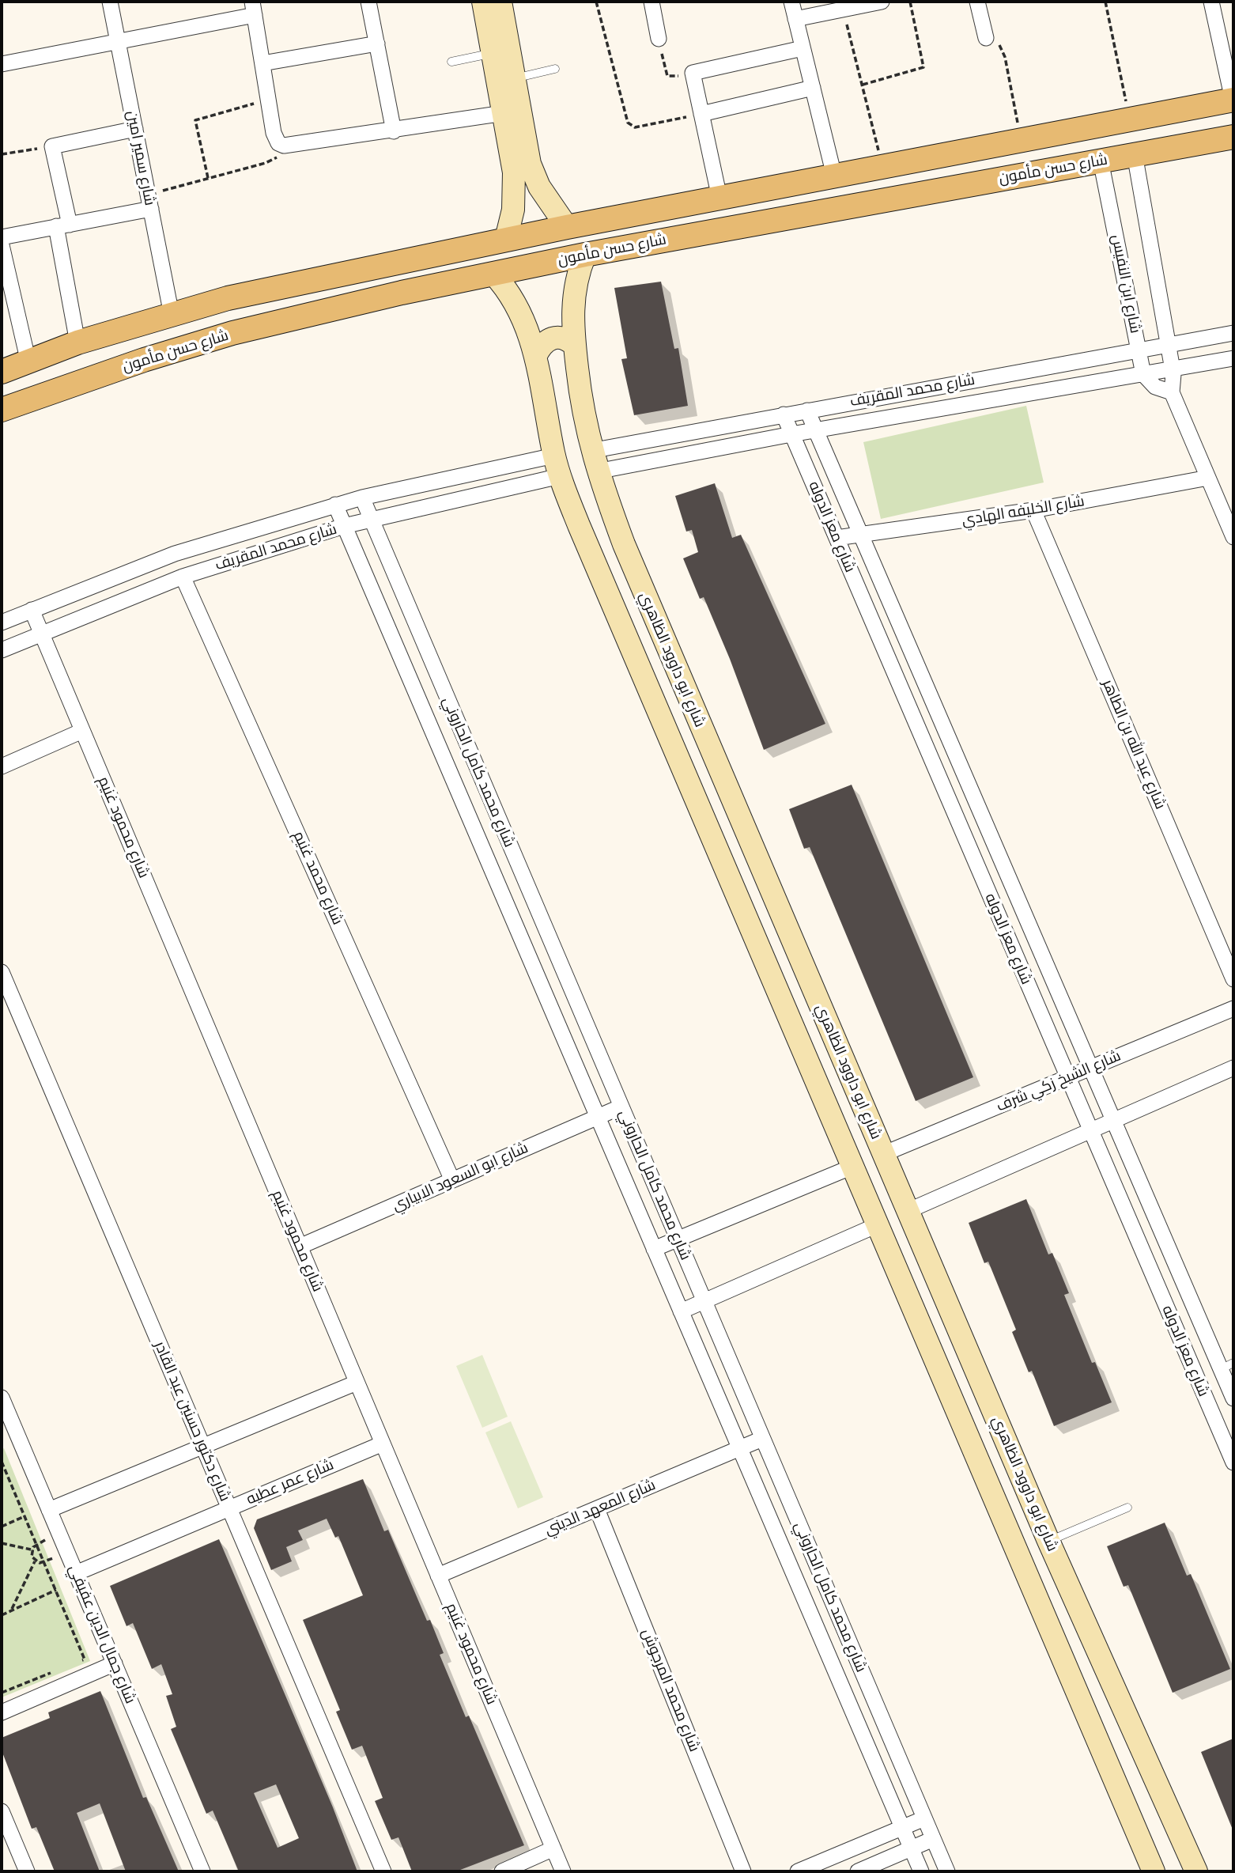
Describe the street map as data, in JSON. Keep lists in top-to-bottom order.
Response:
{
  "streets": {
    "main road": ["شارع حسن مأمون"],
    "street": [
      "شارع سمير امين",
      "شارع ابن النفيس",
      "شارع محمد المقريف",
      "شارع الخليفه الهادي",
      "شارع معز الدوله",
      "شارع ابو داوود الظاهري",
      "شارع عبد الله بن الطاهر",
      "شارع محمد كامل الحاروني",
      "شارع محمود غنيم",
      "شارع محمد غنيم",
      "شارع الشيخ زكي شرف",
      "شارع ابو السعود الابياري",
      "شارع دكتور حسنين عبد القادر",
      "شارع عمر عطيه",
      "شارع المعهد الديني",
      "شارع جمال الدين عفيفي",
      "شارع محمد المرجوش"
    ]
  },
  "crossings": [
    ["شارع سمير امين", "شارع حسن مأمون"],
    ["شارع حسن مأمون", "شارع ابن النفيس"],
    ["شارع حسن مأمون", "شارع ابو داوود الظاهري"],
    ["شارع ابن النفيس", "شارع محمد المقريف"],
    ["شارع ابن النفيس", "شارع الخليفه الهادي"],
    ["شارع محمد المقريف", "شارع معز الدوله"],
    ["شارع محمد المقريف", "شارع ابو داوود الظاهري"],
    ["شارع محمد المقريف", "شارع محمد كامل الحاروني"],
    ["شارع محمد المقريف", "شارع محمود غنيم"],
    ["شارع محمد المقريف", "شارع محمد غنيم"],
    ["شارع الخليفه الهادي", "شارع معز الدوله"],
    ["شارع الخليفه الهادي", "شارع عبد الله بن الطاهر"],
    ["شارع معز الدوله", "شارع الشيخ زكي شرف"],
    ["شارع ابو داوود الظاهري", "شارع الشيخ زكي شرف"],
    ["شارع محمد كامل الحاروني", "شارع ابو السعود الابياري"],
    ["شارع محمد كامل الحاروني", "شارع المعهد الديني"],
    ["شارع محمود غنيم", "شارع ابو السعود الابياري"],
    ["شارع محمود غنيم", "شارع عمر عطيه"],
    ["شارع محمود غنيم", "شارع المعهد الديني"],
    ["شارع محمد غنيم", "شارع ابو السعود الابياري"],
    ["شارع دكتور حسنين عبد القادر", "شارع عمر عطيه"],
    ["شارع عمر عطيه", "شارع جمال الدين عفيفي"],
    ["شارع المعهد الديني", "شارع محمد المرجوش"]
  ]
}
